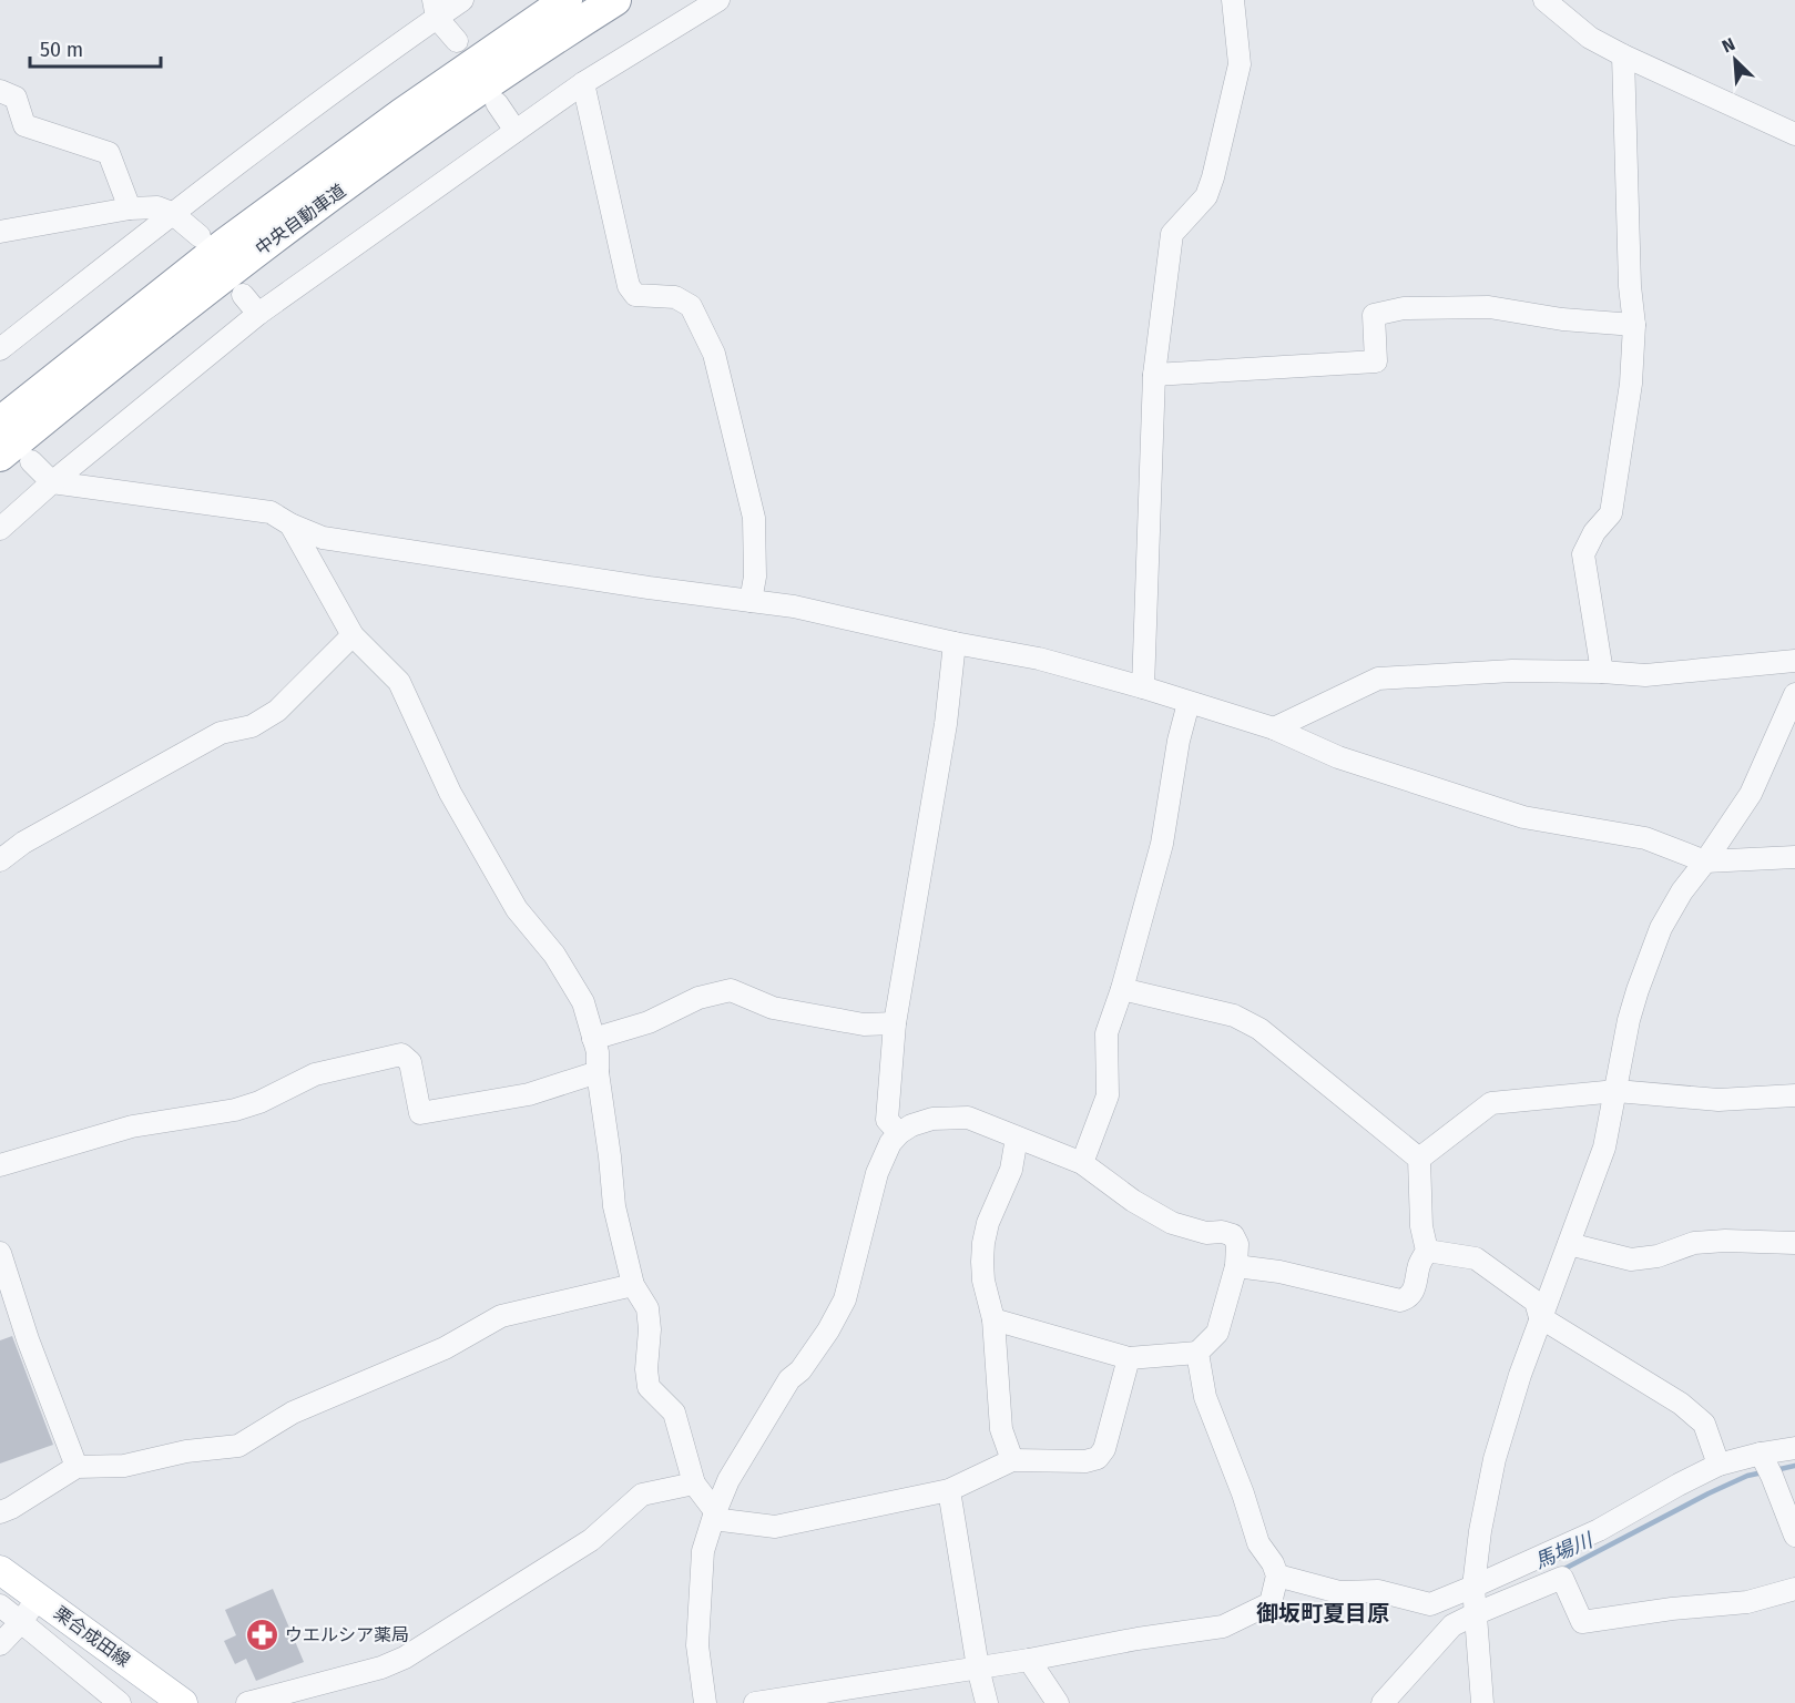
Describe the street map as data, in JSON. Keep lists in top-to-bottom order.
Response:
{
  "streets": {
    "highway": ["中央自動車道"],
    "main road": ["栗合成田線"]
  },
  "districts": ["御坂町夏目原"],
  "water": ["馬場川"],
  "places": {
    "pharmacy": ["ウエルシア薬局"]
  },
  "scale_bar": "50 m",
  "north": "top left"
}
